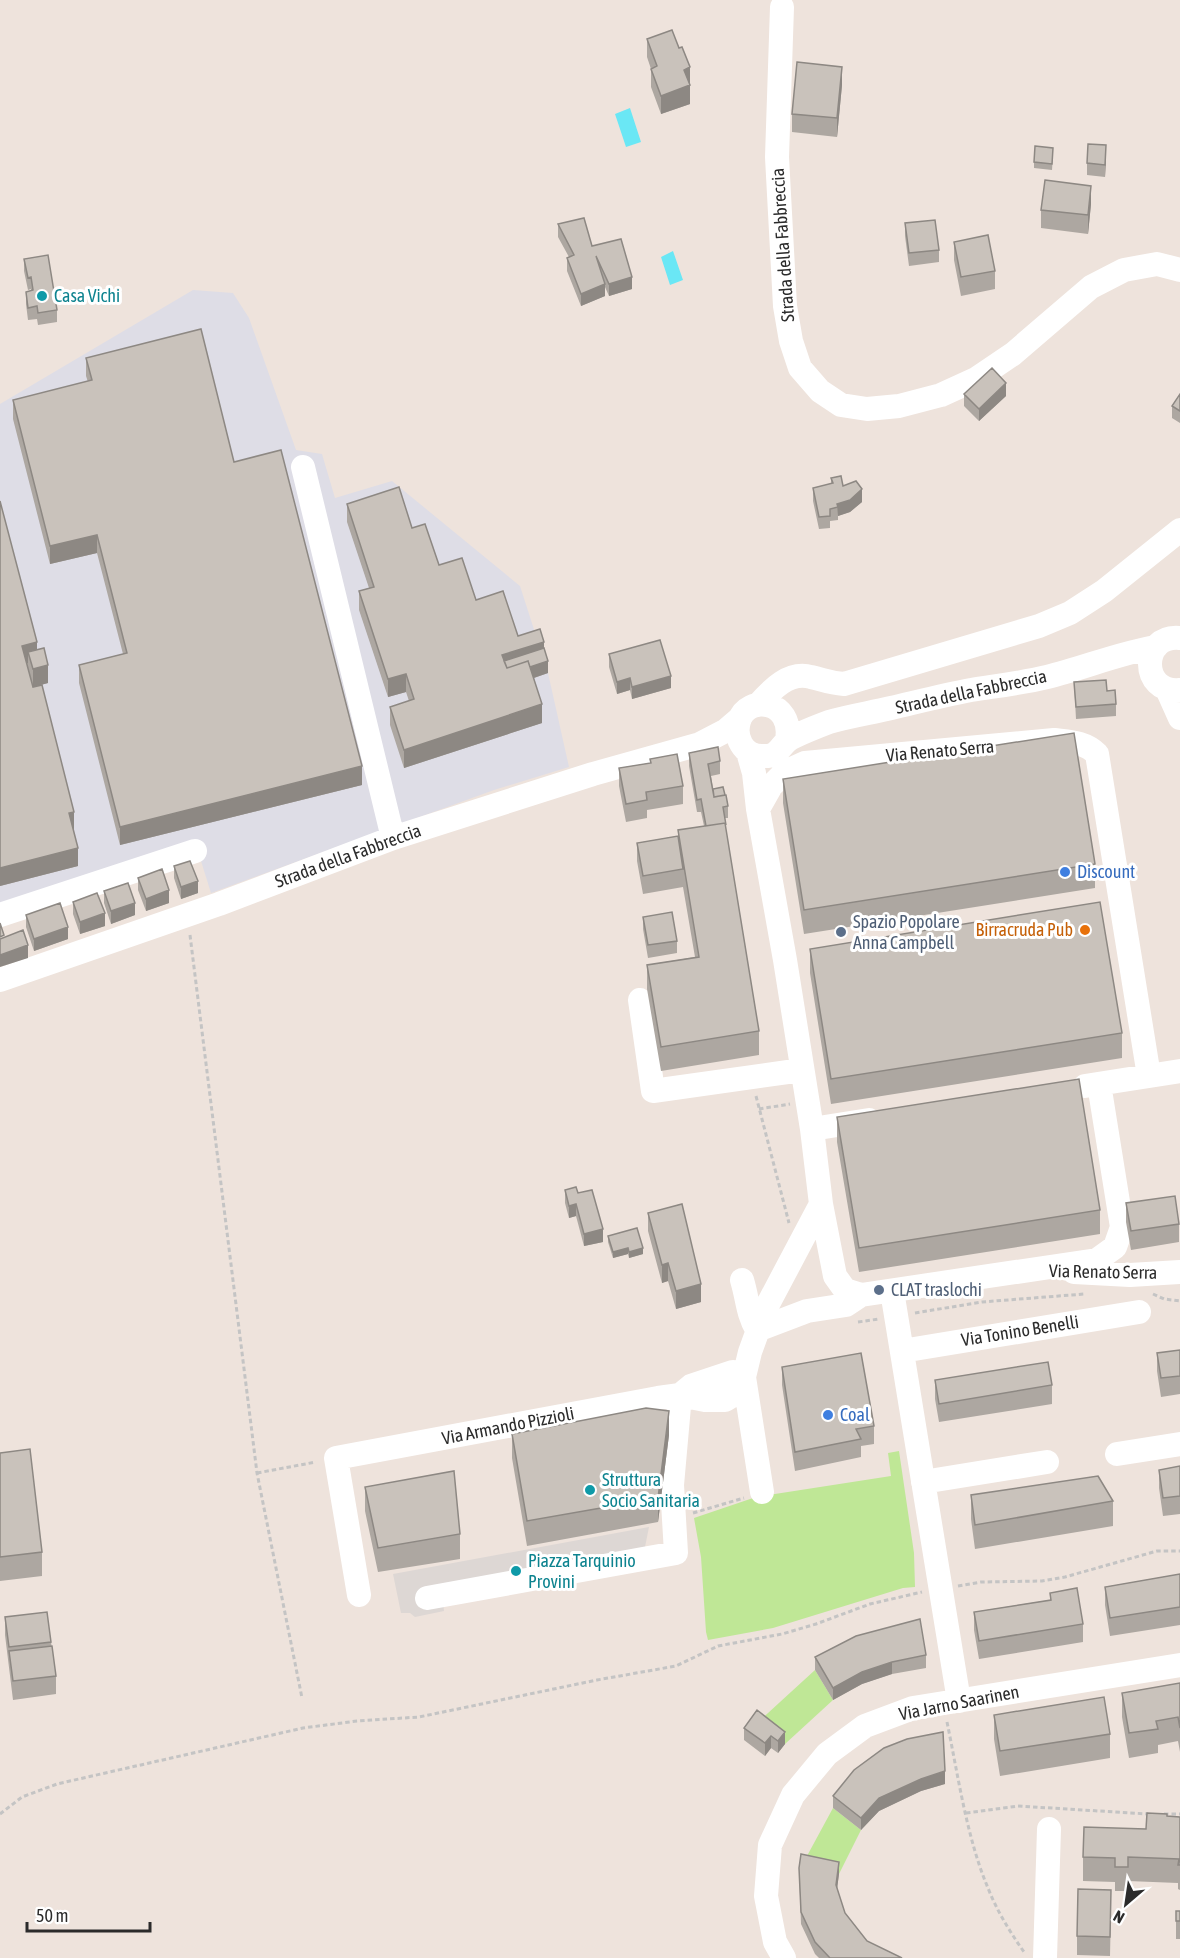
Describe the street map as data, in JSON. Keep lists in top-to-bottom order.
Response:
{
  "streets": {
    "street": [
      "Strada della Fabbreccia",
      "Via Renato Serra",
      "Via Tonino Benelli",
      "Via Armando Pizzioli",
      "Via Jarno Saarinen"
    ]
  },
  "crossings": [
    ["Via Renato Serra", "Via Armando Pizzioli"]
  ],
  "places": [
    "Casa Vichi",
    "Discount",
    "Birracruda Pub",
    "Spazio Popolare Anna Campbell",
    "CLAT traslochi",
    "Coal",
    "Struttura Socio Sanitaria",
    "Piazza Tarquinio Provini"
  ],
  "scale_bar": "50 m",
  "north": "bottom left"
}
